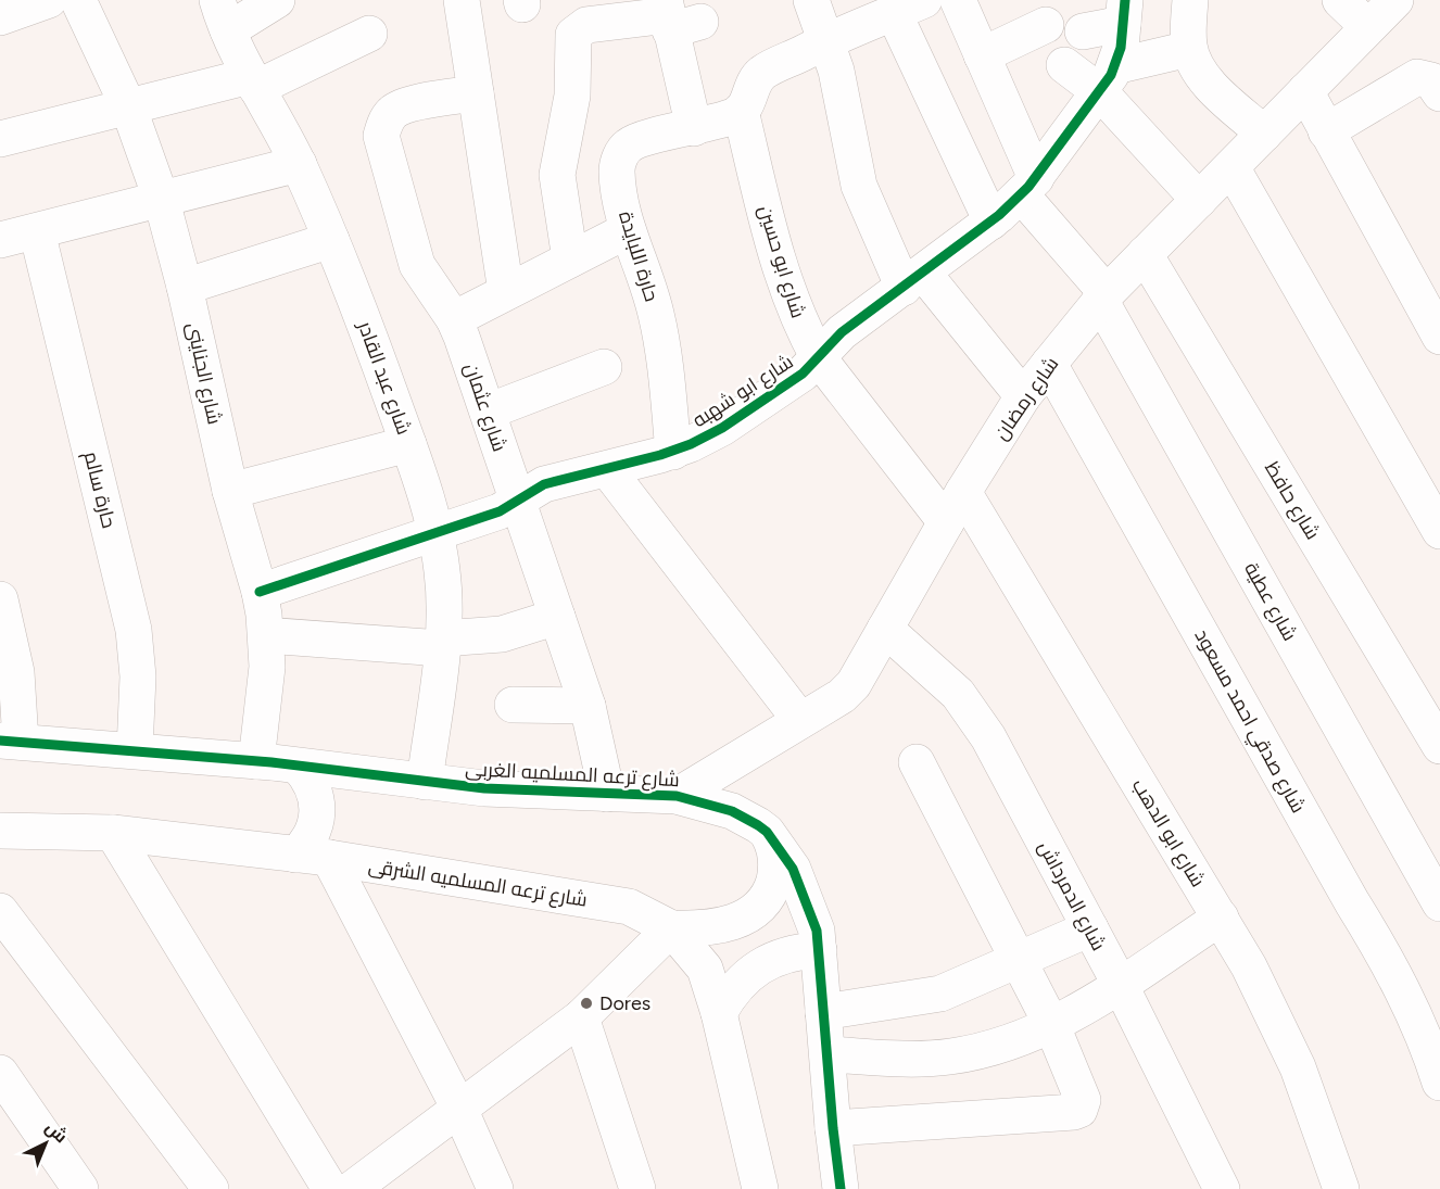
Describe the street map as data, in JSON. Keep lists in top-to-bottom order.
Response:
{
  "streets": {
    "street": [
      "حارة اللبايدة",
      "شارع ابو حسين",
      "شارع الجناينى",
      "شارع عبد القادر",
      "شارع ابو شهبه",
      "شارع رمضان",
      "شارع عثمان",
      "حارة سالم",
      "شارع حافظ",
      "شارع عطية",
      "شارع صدقي احمد مسعود",
      "شارع ترعه المسلميه الغربى",
      "شارع ابو الدهب",
      "شارع ترعه المسلميه الشرقى",
      "شارع الدمرداش"
    ]
  },
  "crossings": [
    ["حارة اللبايدة", "شارع ابو حسين"],
    ["حارة اللبايدة", "شارع ابو شهبه"],
    ["شارع ابو حسين", "شارع ابو شهبه"],
    ["شارع ابو حسين", "شارع رمضان"],
    ["شارع الجناينى", "شارع ابو شهبه"],
    ["شارع الجناينى", "شارع ترعه المسلميه الغربى"],
    ["شارع عبد القادر", "شارع ابو شهبه"],
    ["شارع عبد القادر", "شارع ترعه المسلميه الغربى"],
    ["شارع ابو شهبه", "شارع عثمان"],
    ["شارع ابو شهبه", "شارع عطية"],
    ["شارع رمضان", "شارع حافظ"],
    ["شارع رمضان", "شارع عطية"],
    ["شارع رمضان", "شارع صدقي احمد مسعود"],
    ["شارع رمضان", "شارع ترعه المسلميه الغربى"],
    ["شارع رمضان", "شارع ابو الدهب"],
    ["شارع رمضان", "شارع الدمرداش"],
    ["شارع عثمان", "شارع ترعه المسلميه الغربى"],
    ["حارة سالم", "شارع ترعه المسلميه الغربى"]
  ],
  "places": ["Dores"],
  "north": "top right"
}
